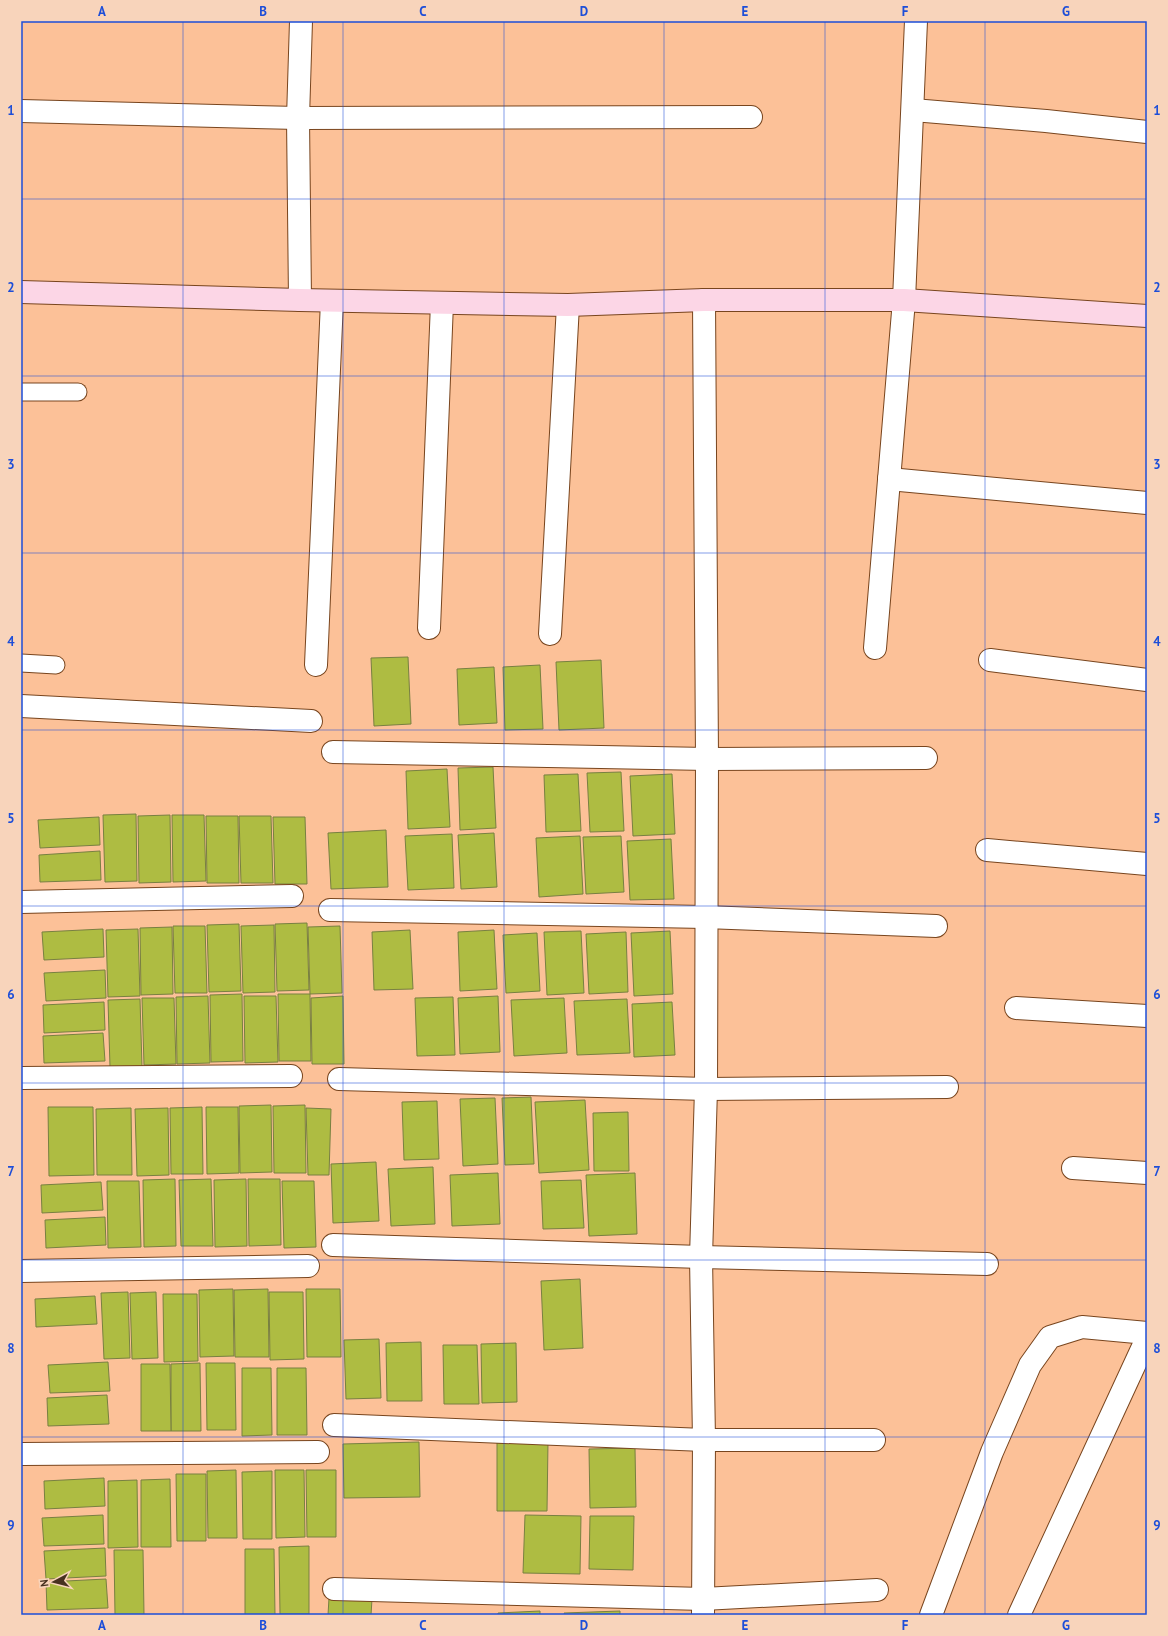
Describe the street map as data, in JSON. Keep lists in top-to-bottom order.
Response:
{
  "north": "left",
  "grid": {
    "columns": [
      "A",
      "B",
      "C",
      "D",
      "E",
      "F",
      "G"
    ],
    "rows": [
      "1",
      "2",
      "3",
      "4",
      "5",
      "6",
      "7",
      "8",
      "9"
    ]
  }
}
